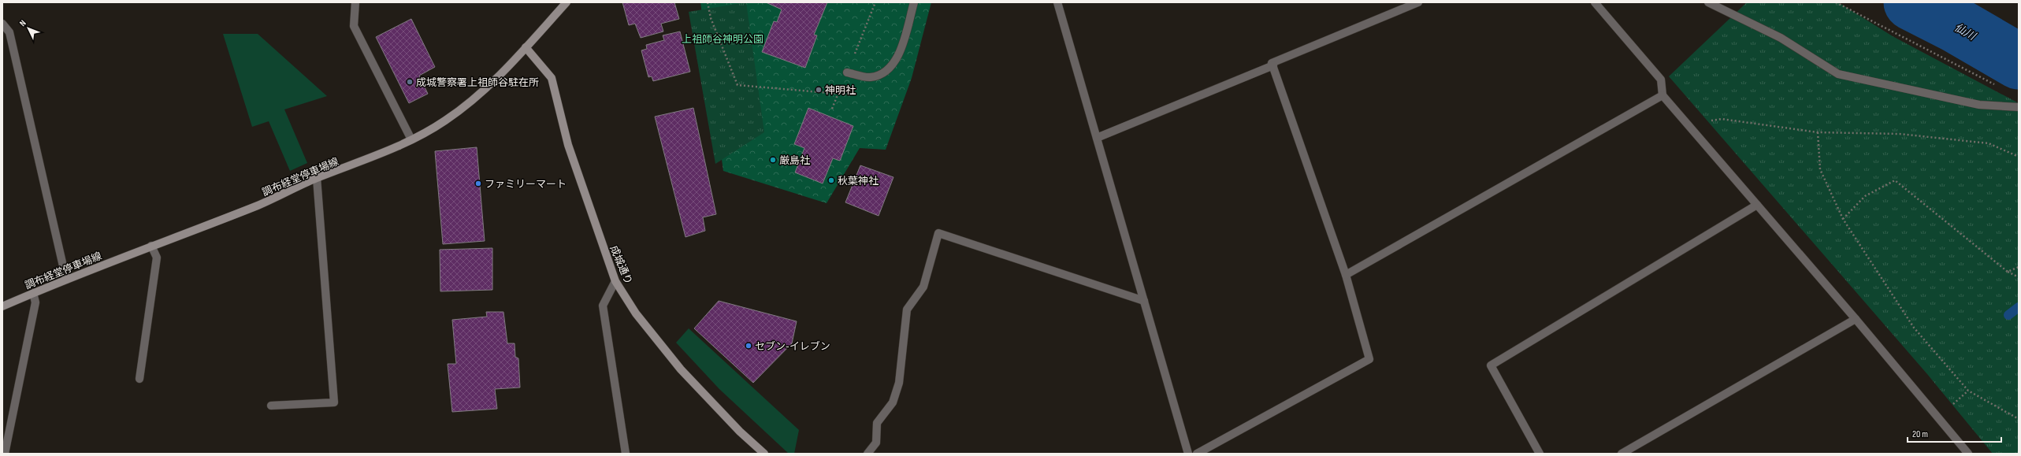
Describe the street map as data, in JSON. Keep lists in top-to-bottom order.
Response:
{
  "streets": {
    "main road": ["調布経堂停車場線", "成城通り"]
  },
  "crossings": [
    ["調布経堂停車場線", "成城通り"]
  ],
  "water": ["仙川"],
  "parks": ["上祖師谷神明公園"],
  "places": [
    "成城警察署上祖師谷駐在所",
    "神明社",
    "厳島社",
    "秋葉神社",
    "ファミリーマート",
    "セブン-イレブン"
  ],
  "scale_bar": "20 m",
  "north": "top left"
}
